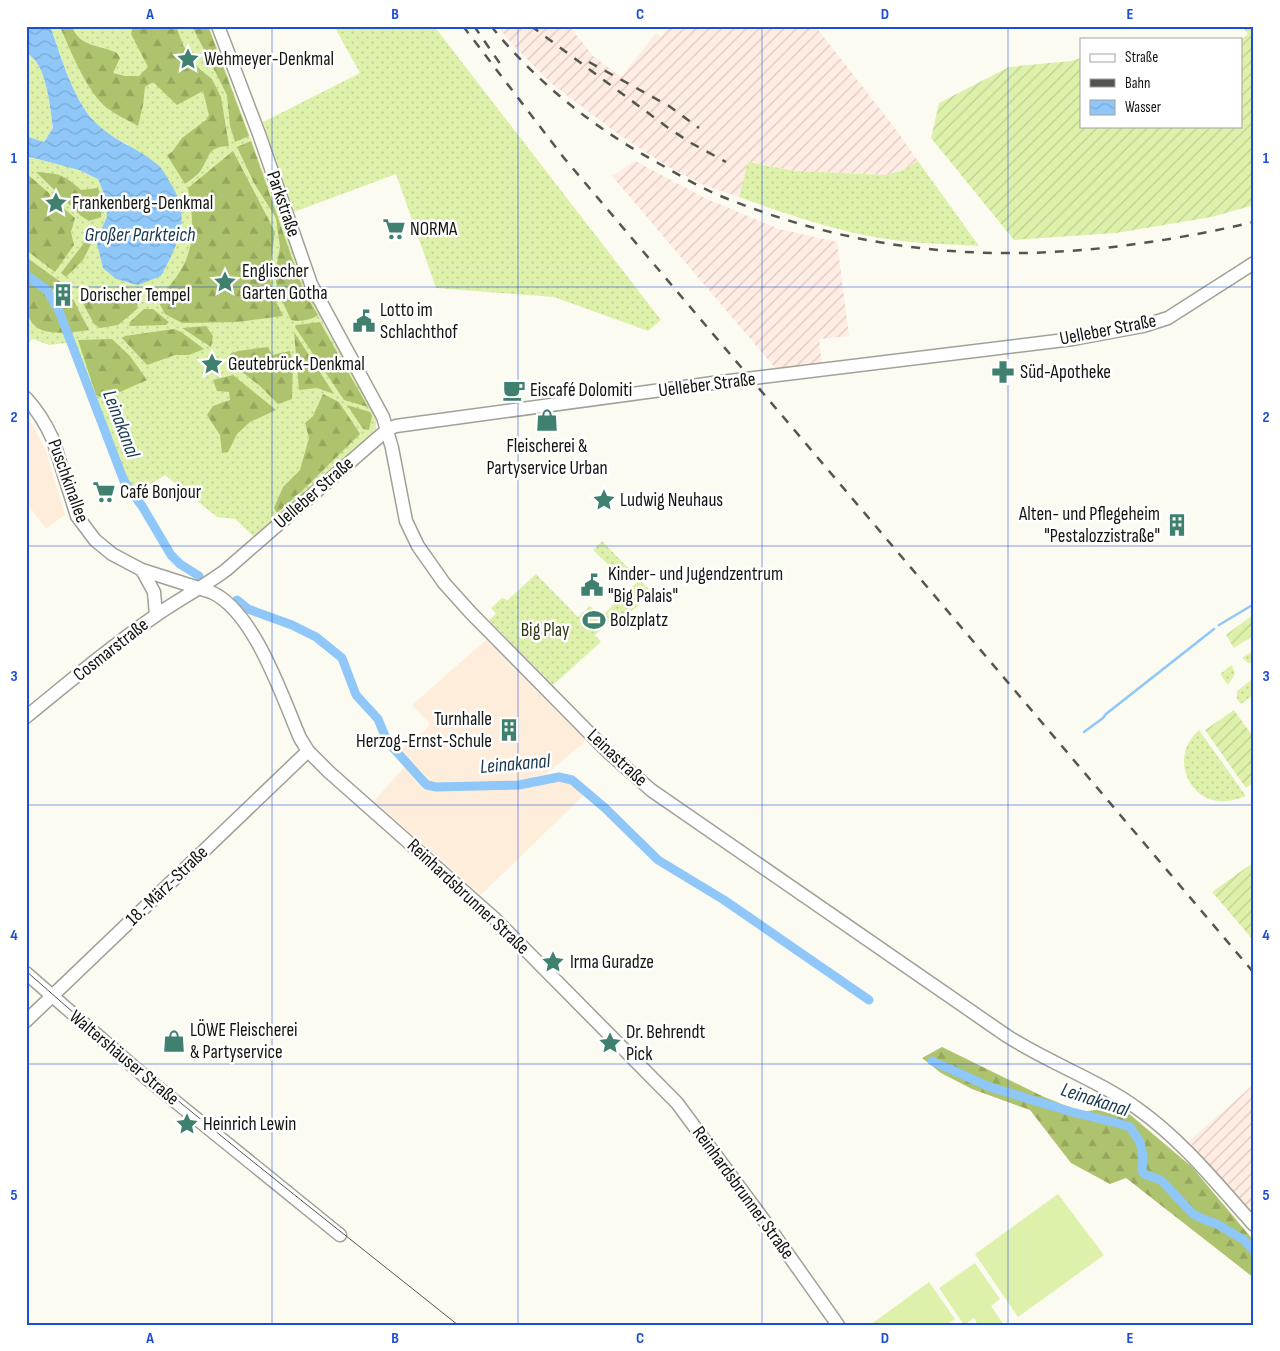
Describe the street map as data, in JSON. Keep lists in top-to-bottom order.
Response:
{
  "streets": {
    "street": [
      "Parkstraße",
      "Uelleber Straße",
      "Puschkinallee",
      "Cosmarstraße",
      "Leinastraße",
      "18.-März-Straße",
      "Reinhardsbrunner Straße",
      "Waltershäuser Straße"
    ]
  },
  "crossings": [
    ["Parkstraße", "Uelleber Straße"],
    ["Parkstraße", "Leinastraße"],
    ["Uelleber Straße", "Puschkinallee"],
    ["Uelleber Straße", "Cosmarstraße"],
    ["Uelleber Straße", "Leinastraße"],
    ["Uelleber Straße", "Reinhardsbrunner Straße"],
    ["Puschkinallee", "Cosmarstraße"],
    ["Puschkinallee", "Reinhardsbrunner Straße"],
    ["Cosmarstraße", "Reinhardsbrunner Straße"],
    ["18.-März-Straße", "Reinhardsbrunner Straße"],
    ["18.-März-Straße", "Waltershäuser Straße"]
  ],
  "water": ["Großer Parkteich", "Leinakanal"],
  "parks": ["Big Play"],
  "places": {
    "place": [
      "Wehmeyer-Denkmal",
      "Frankenberg-Denkmal",
      "Englischer Garten Gotha",
      "Geutebrück-Denkmal",
      "Ludwig Neuhaus",
      "Irma Guradze",
      "Dr. Behrendt Pick",
      "Heinrich Lewin"
    ],
    "supermarket": ["NORMA", "Café Bonjour"],
    "building": ["Dorischer Tempel", "Alten- und Pflegeheim \"Pestalozzistraße\"", "Turnhalle Herzog-Ernst-Schule"],
    "public building": ["Lotto im Schlachthof", "Kinder- und Jugendzentrum \"Big Palais\""],
    "pharmacy": ["Süd-Apotheke"],
    "cafe": ["Eiscafé Dolomiti"],
    "shop": ["Fleischerei & Partyservice Urban", "LÖWE Fleischerei & Partyservice"],
    "sports": ["Bolzplatz"]
  },
  "legend": ["Straße", "Bahn", "Wasser"],
  "grid": {
    "columns": [
      "A",
      "B",
      "C",
      "D",
      "E"
    ],
    "rows": [
      "1",
      "2",
      "3",
      "4",
      "5"
    ]
  }
}
